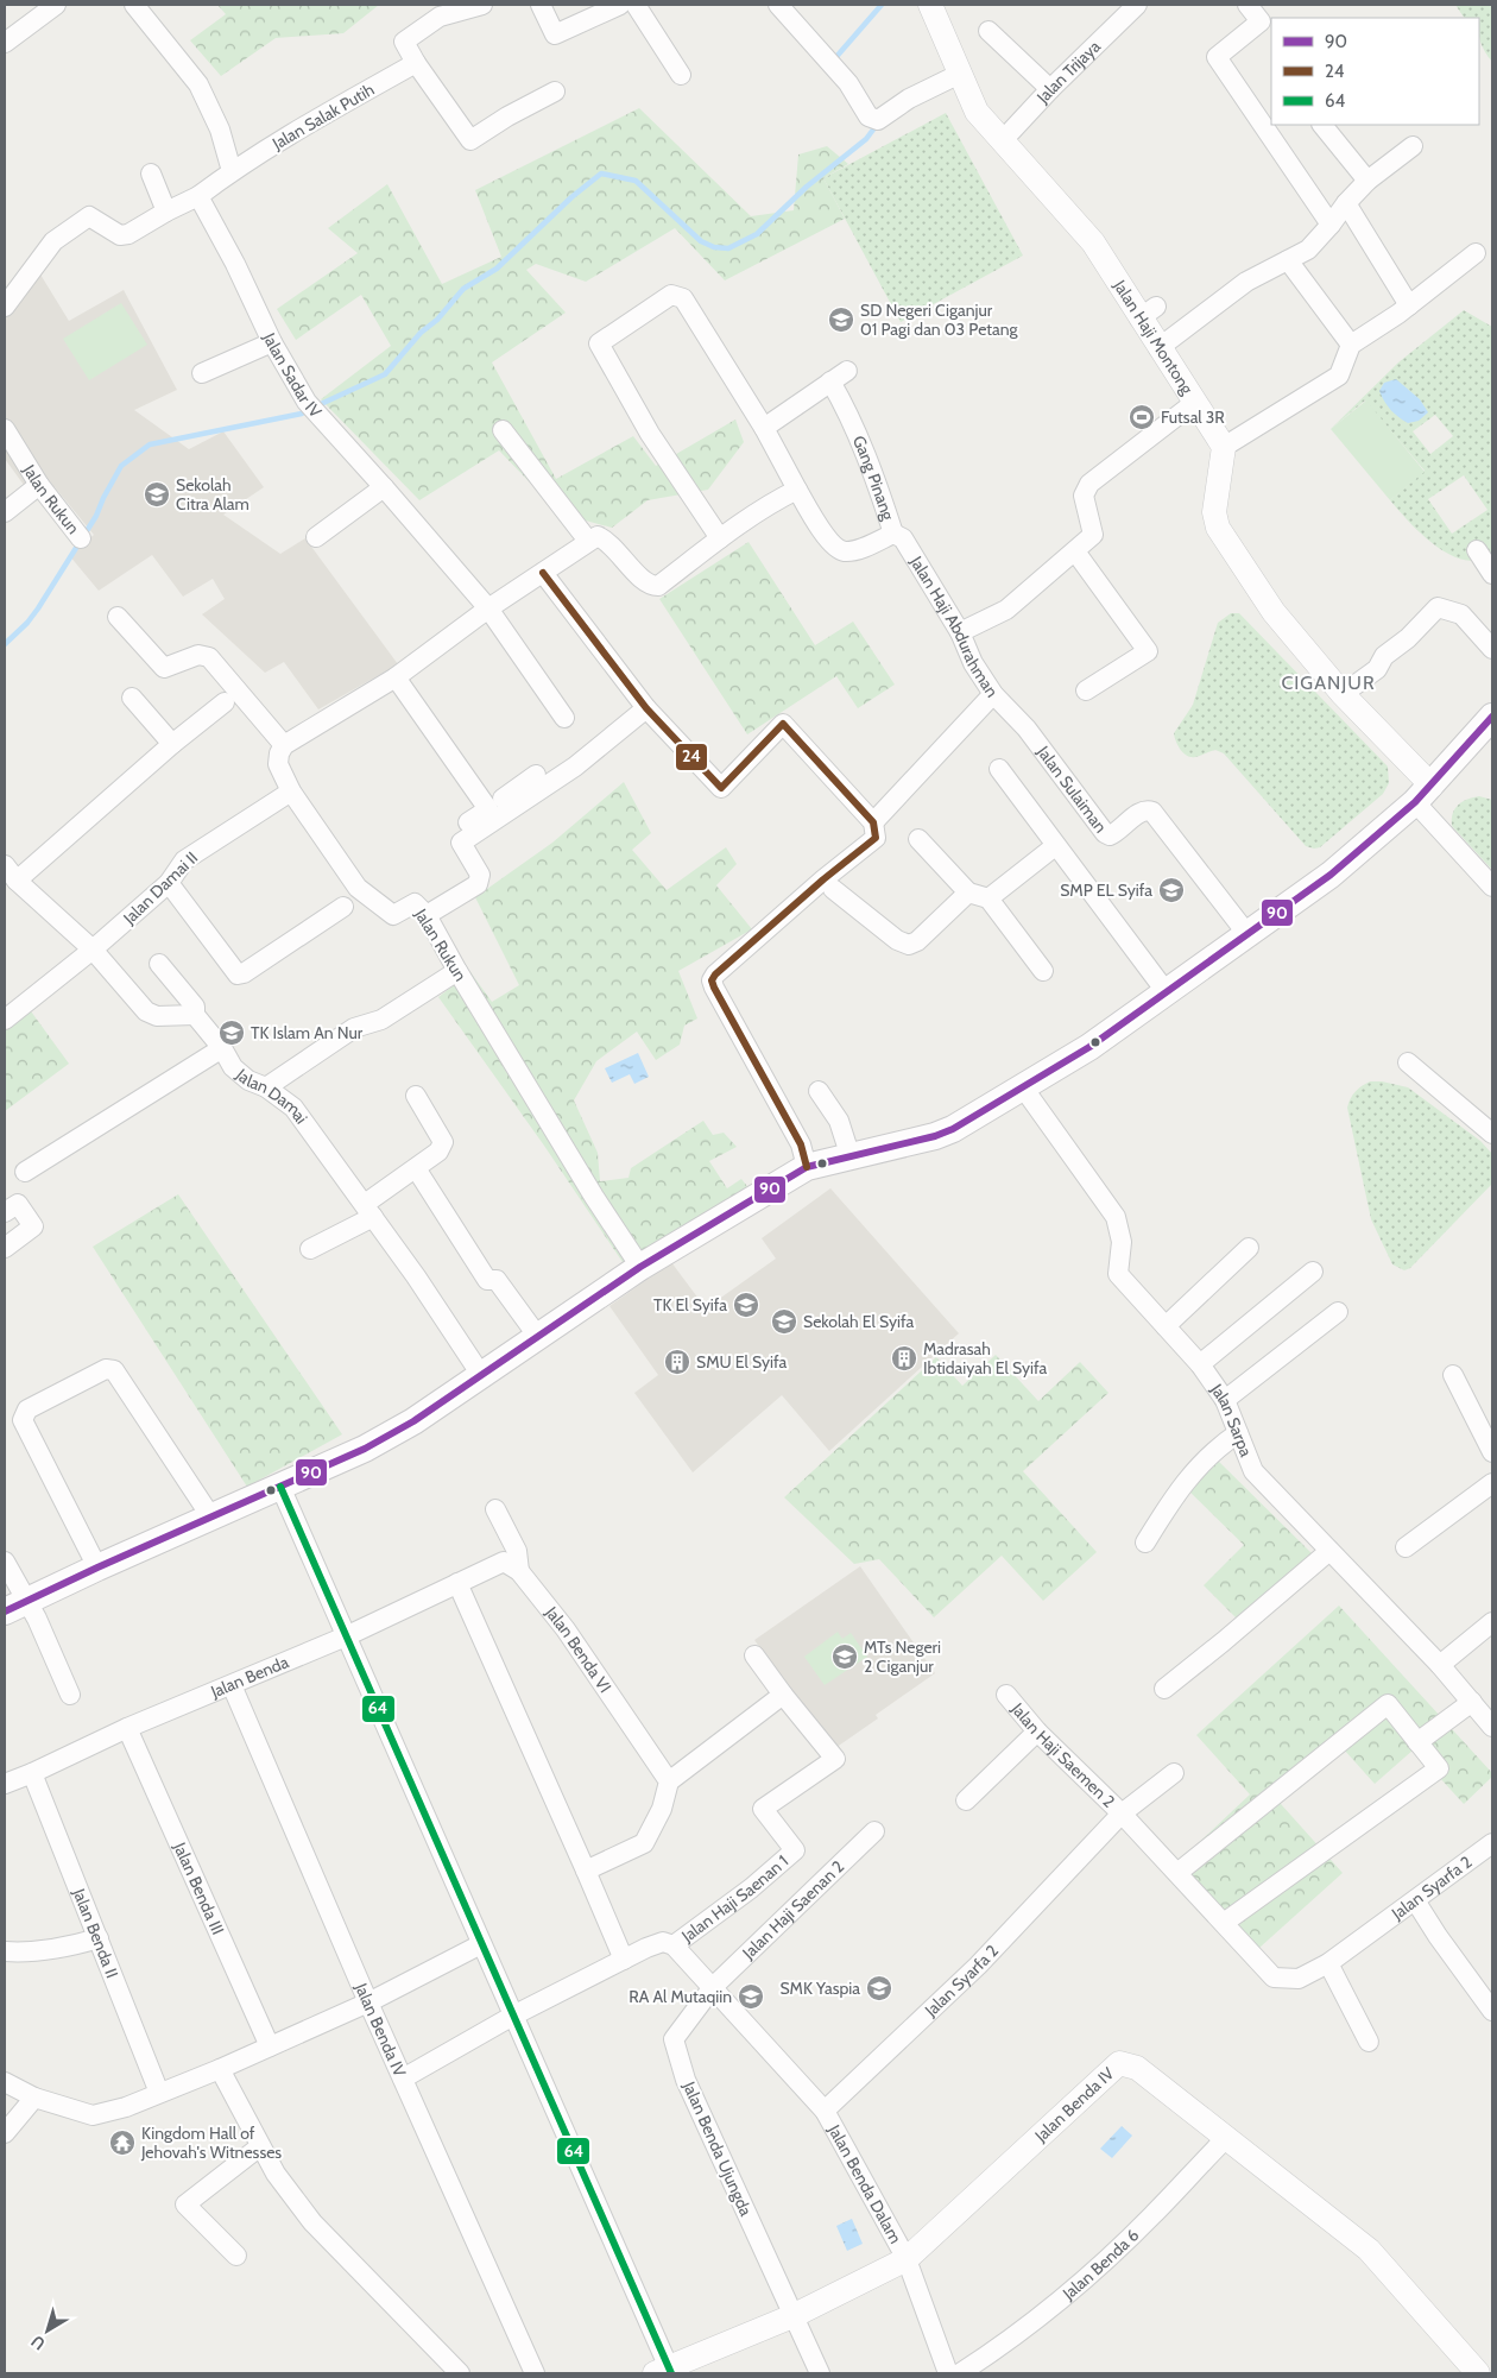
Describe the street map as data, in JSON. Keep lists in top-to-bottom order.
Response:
{
  "streets": {
    "street": [
      "Jalan Trijaya",
      "Jalan Salak Putih",
      "Jalan Haji Montong",
      "Jalan Sadar IV",
      "Gang Pinang",
      "Jalan Rukun",
      "Jalan Haji Abdurahman",
      "Jalan Sulaiman",
      "Jalan Damai II",
      "Jalan Damai",
      "Jalan Sarpa",
      "Jalan Benda VI",
      "Jalan Benda",
      "Jalan Haji Saemen 2",
      "Jalan Benda III",
      "Jalan Syarfa 2",
      "Jalan Haji Saenan 1",
      "Jalan Haji Saenan 2",
      "Jalan Benda II",
      "Jalan Benda IV",
      "Jalan Benda Ujungda",
      "Jalan Benda Dalam",
      "Jalan Benda 6"
    ]
  },
  "crossings": [
    ["Jalan Trijaya", "Jalan Haji Montong"],
    ["Gang Pinang", "Jalan Haji Abdurahman"],
    ["Jalan Rukun", "Jalan Damai II"],
    ["Jalan Haji Abdurahman", "Jalan Sulaiman"],
    ["Jalan Benda", "Jalan Benda III"],
    ["Jalan Benda", "Jalan Benda II"],
    ["Jalan Benda", "Jalan Benda IV"],
    ["Jalan Haji Saemen 2", "Jalan Syarfa 2"],
    ["Jalan Syarfa 2", "Jalan Benda Dalam"],
    ["Jalan Haji Saenan 2", "Jalan Benda Ujungda"],
    ["Jalan Benda IV", "Jalan Benda Ujungda"],
    ["Jalan Benda IV", "Jalan Benda Dalam"],
    ["Jalan Benda IV", "Jalan Benda 6"]
  ],
  "districts": ["CIGANJUR"],
  "places": {
    "school or university": [
      "SD Negeri Ciganjur 01 Pagi dan 03 Petang",
      "Sekolah Citra Alam",
      "SMP EL Syifa",
      "TK Islam An Nur",
      "TK El Syifa",
      "Sekolah El Syifa",
      "MTs Negeri 2 Ciganjur",
      "SMK Yaspia",
      "RA Al Mutaqiin"
    ],
    "sports": ["Futsal 3R"],
    "building": ["Madrasah Ibtidaiyah El Syifa", "SMU El Syifa"],
    "temple": ["Kingdom Hall of Jehovah's Witnesses"]
  },
  "lines": ["transit line 24", "transit line 90", "transit line 64"],
  "legend": ["90", "24", "64"],
  "north": "bottom left"
}
